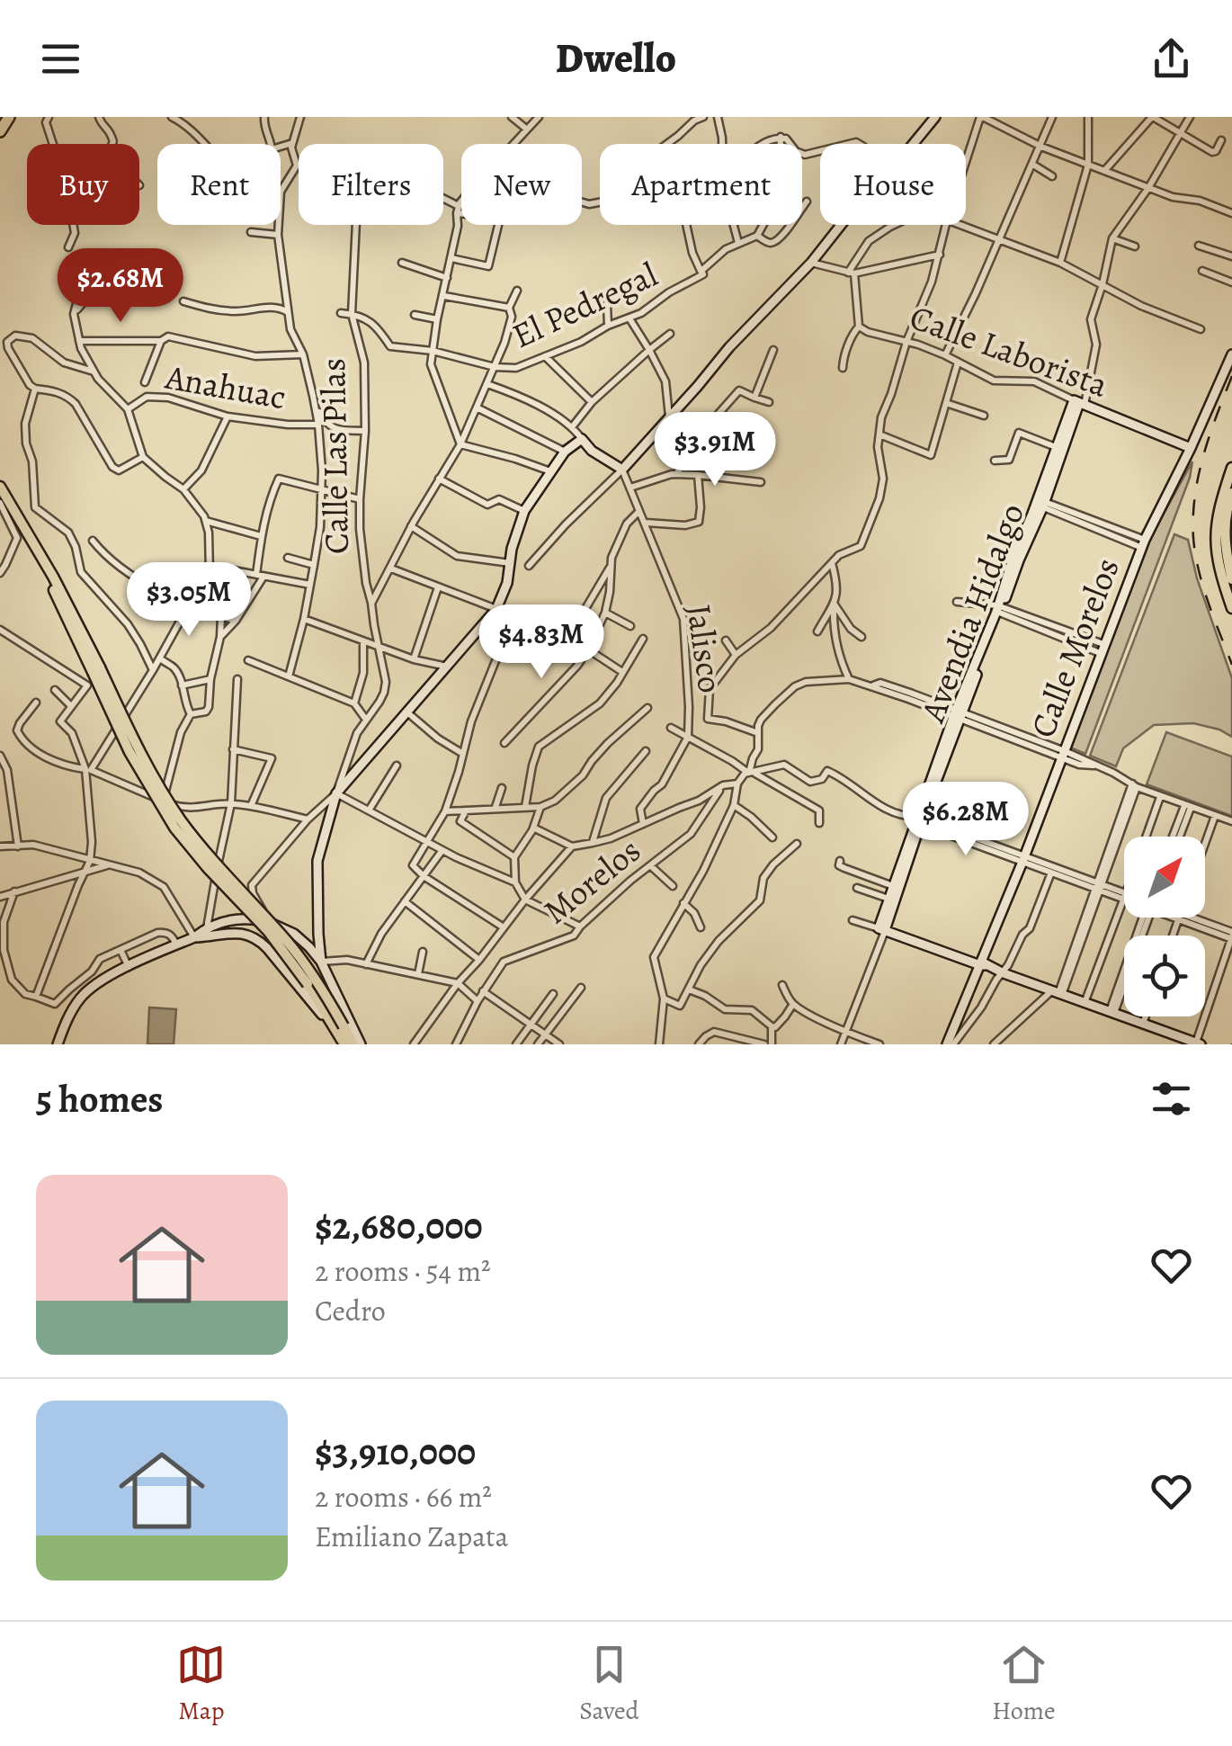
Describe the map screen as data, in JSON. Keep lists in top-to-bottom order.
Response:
{
  "streets": {
    "street": [
      "El Pedregal",
      "Calle Laborista",
      "Anahuac",
      "Calle Las Pilas",
      "Avendia Hidalgo",
      "Calle Morelos",
      "Jalisco",
      "Morelos"
    ]
  },
  "crossings": [
    ["El Pedregal", "Calle Las Pilas"],
    ["Calle Laborista", "Avendia Hidalgo"],
    ["Calle Laborista", "Calle Morelos"],
    ["Anahuac", "Calle Las Pilas"]
  ],
  "north": "top right",
  "page": {
    "header": "Dwello",
    "chip": [
      "Buy",
      "Rent",
      "Filters",
      "New",
      "Apartment",
      "House"
    ],
    "price": [
      "$2.68M",
      "$3.91M",
      "$3.05M",
      "$4.83M",
      "$6.28M"
    ],
    "heading": "5 homes",
    "list": [
      {
        "name": "$2,680,000",
        "note": "2 rooms · 54 m² · Cedro"
      },
      {
        "name": "$3,910,000",
        "note": "2 rooms · 66 m² · Emiliano Zapata"
      }
    ],
    "tabs": ["Map", "Saved", "Home"]
  }
}
